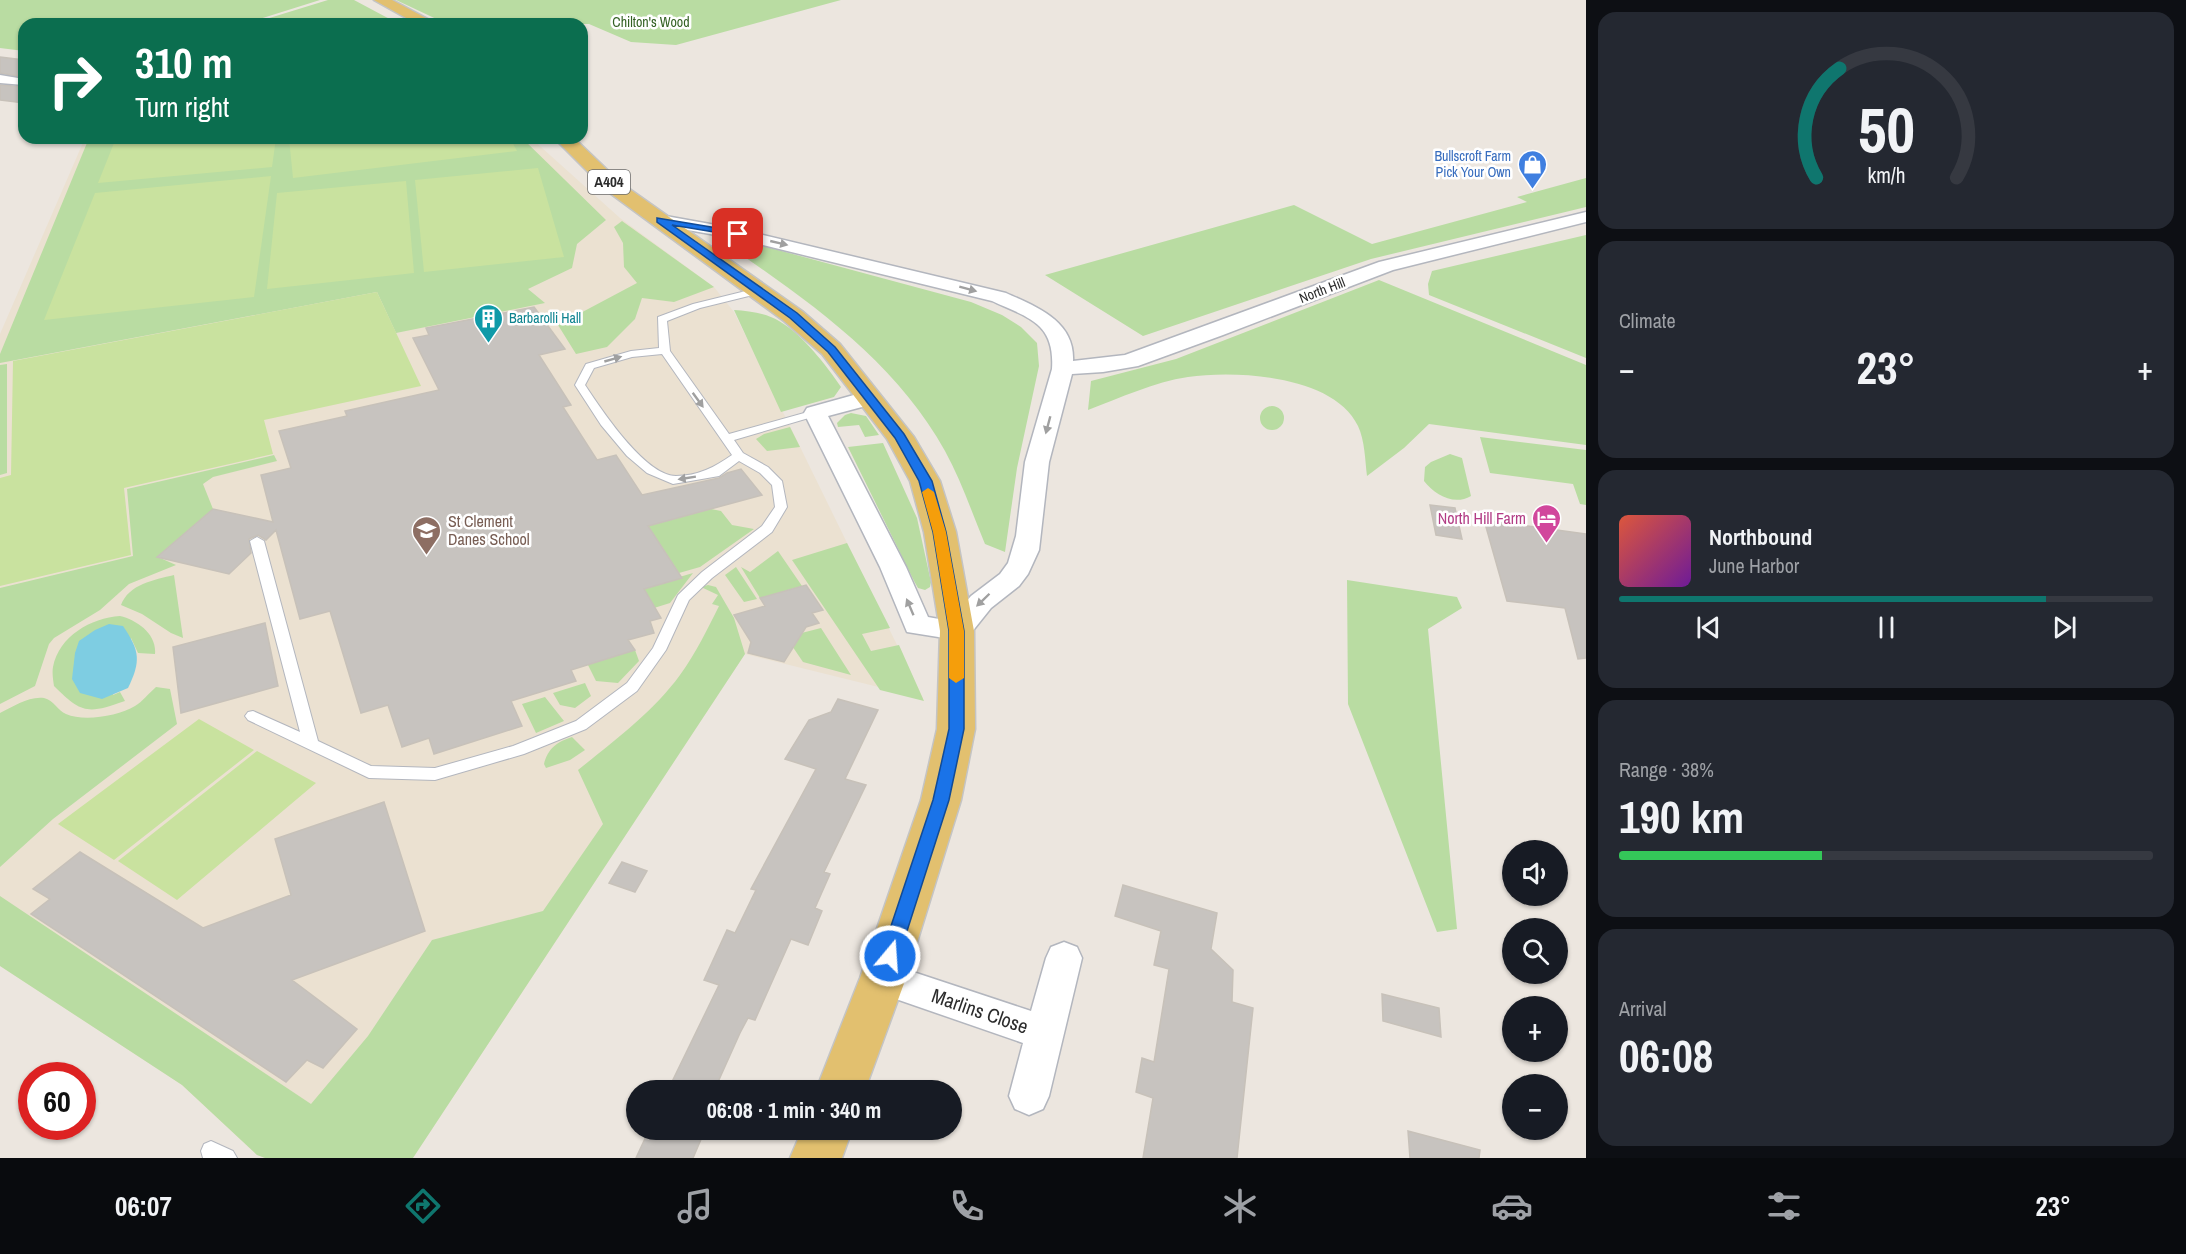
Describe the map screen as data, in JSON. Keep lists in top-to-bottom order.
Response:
{
  "streets": {
    "main road": ["A404"],
    "street": ["North Hill", "Marlins Close"]
  },
  "crossings": [
    ["A404", "Marlins Close"]
  ],
  "parks": ["Chilton's Wood"],
  "places": {
    "shop": ["Bullscroft Farm Pick Your Own"],
    "building": ["Barbarolli Hall"],
    "hotel": ["North Hill Farm"],
    "school or university": ["St Clement Danes School"]
  },
  "page": {
    "turn": ["310 m", "Turn right"],
    "tile": [
      "Climate",
      ["Range · 38%", "190 km"],
      ["Arrival", "06:08"]
    ],
    "heat": ["−", "23°", "+"],
    "song": ["Northbound", "June Harbor"],
    "map_buttons": ["+", "−"],
    "limit": "60",
    "trip": "06:08 · 1 min · 340 m",
    "tabs": ["06:07", "23°"],
    "gauge": ["50", "km/h"]
  }
}
